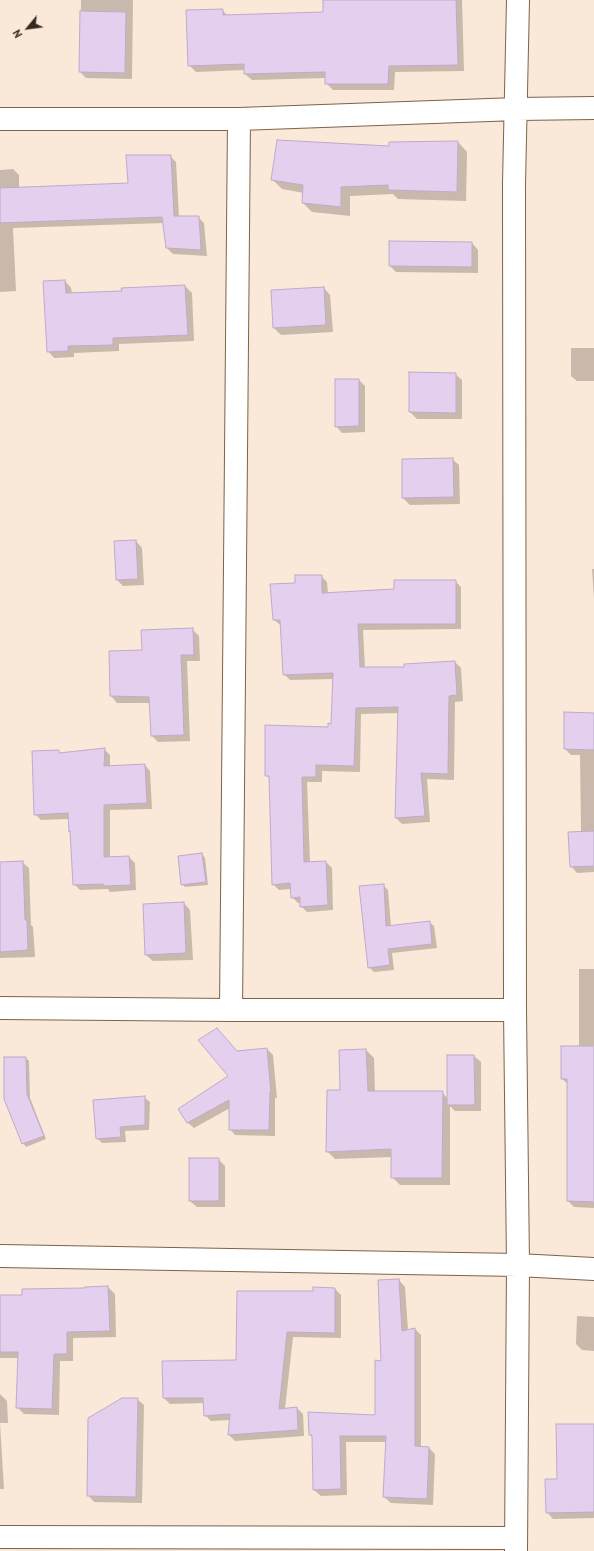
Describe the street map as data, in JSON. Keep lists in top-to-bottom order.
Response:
{
  "north": "bottom left"
}
